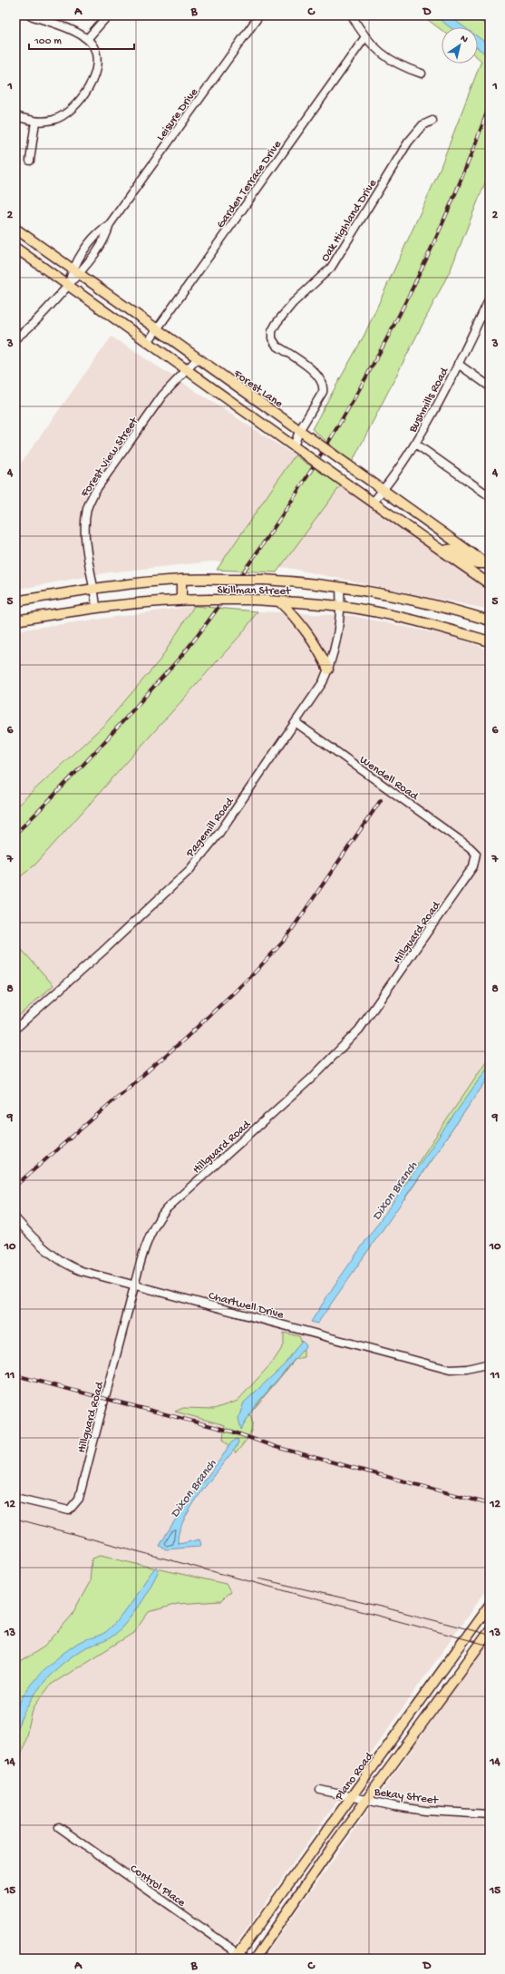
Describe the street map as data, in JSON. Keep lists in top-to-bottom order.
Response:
{
  "streets": {
    "main road": ["Forest Lane", "Skillman Street", "Plano Road"],
    "street": [
      "Leisure Drive",
      "Garden Terrace Drive",
      "Oak Highland Drive",
      "Bushmills Road",
      "Forest View Street",
      "Wendell Road",
      "Pagemill Road",
      "Hillguard Road",
      "Chartwell Drive",
      "Bekay Street",
      "Control Place"
    ]
  },
  "crossings": [
    ["Leisure Drive", "Forest Lane"],
    ["Garden Terrace Drive", "Forest Lane"],
    ["Oak Highland Drive", "Forest Lane"],
    ["Forest Lane", "Bushmills Road"],
    ["Forest Lane", "Forest View Street"],
    ["Forest View Street", "Skillman Street"],
    ["Skillman Street", "Pagemill Road"],
    ["Wendell Road", "Pagemill Road"],
    ["Wendell Road", "Hillguard Road"],
    ["Hillguard Road", "Chartwell Drive"],
    ["Plano Road", "Bekay Street"],
    ["Plano Road", "Control Place"]
  ],
  "water": ["Dixon Branch"],
  "scale_bar": "100 m",
  "north": "top right",
  "grid": {
    "columns": [
      "A",
      "B",
      "C",
      "D"
    ],
    "rows": [
      "1",
      "2",
      "3",
      "4",
      "5",
      "6",
      "7",
      "8",
      "9",
      "10",
      "11",
      "12",
      "13",
      "14",
      "15"
    ]
  }
}
